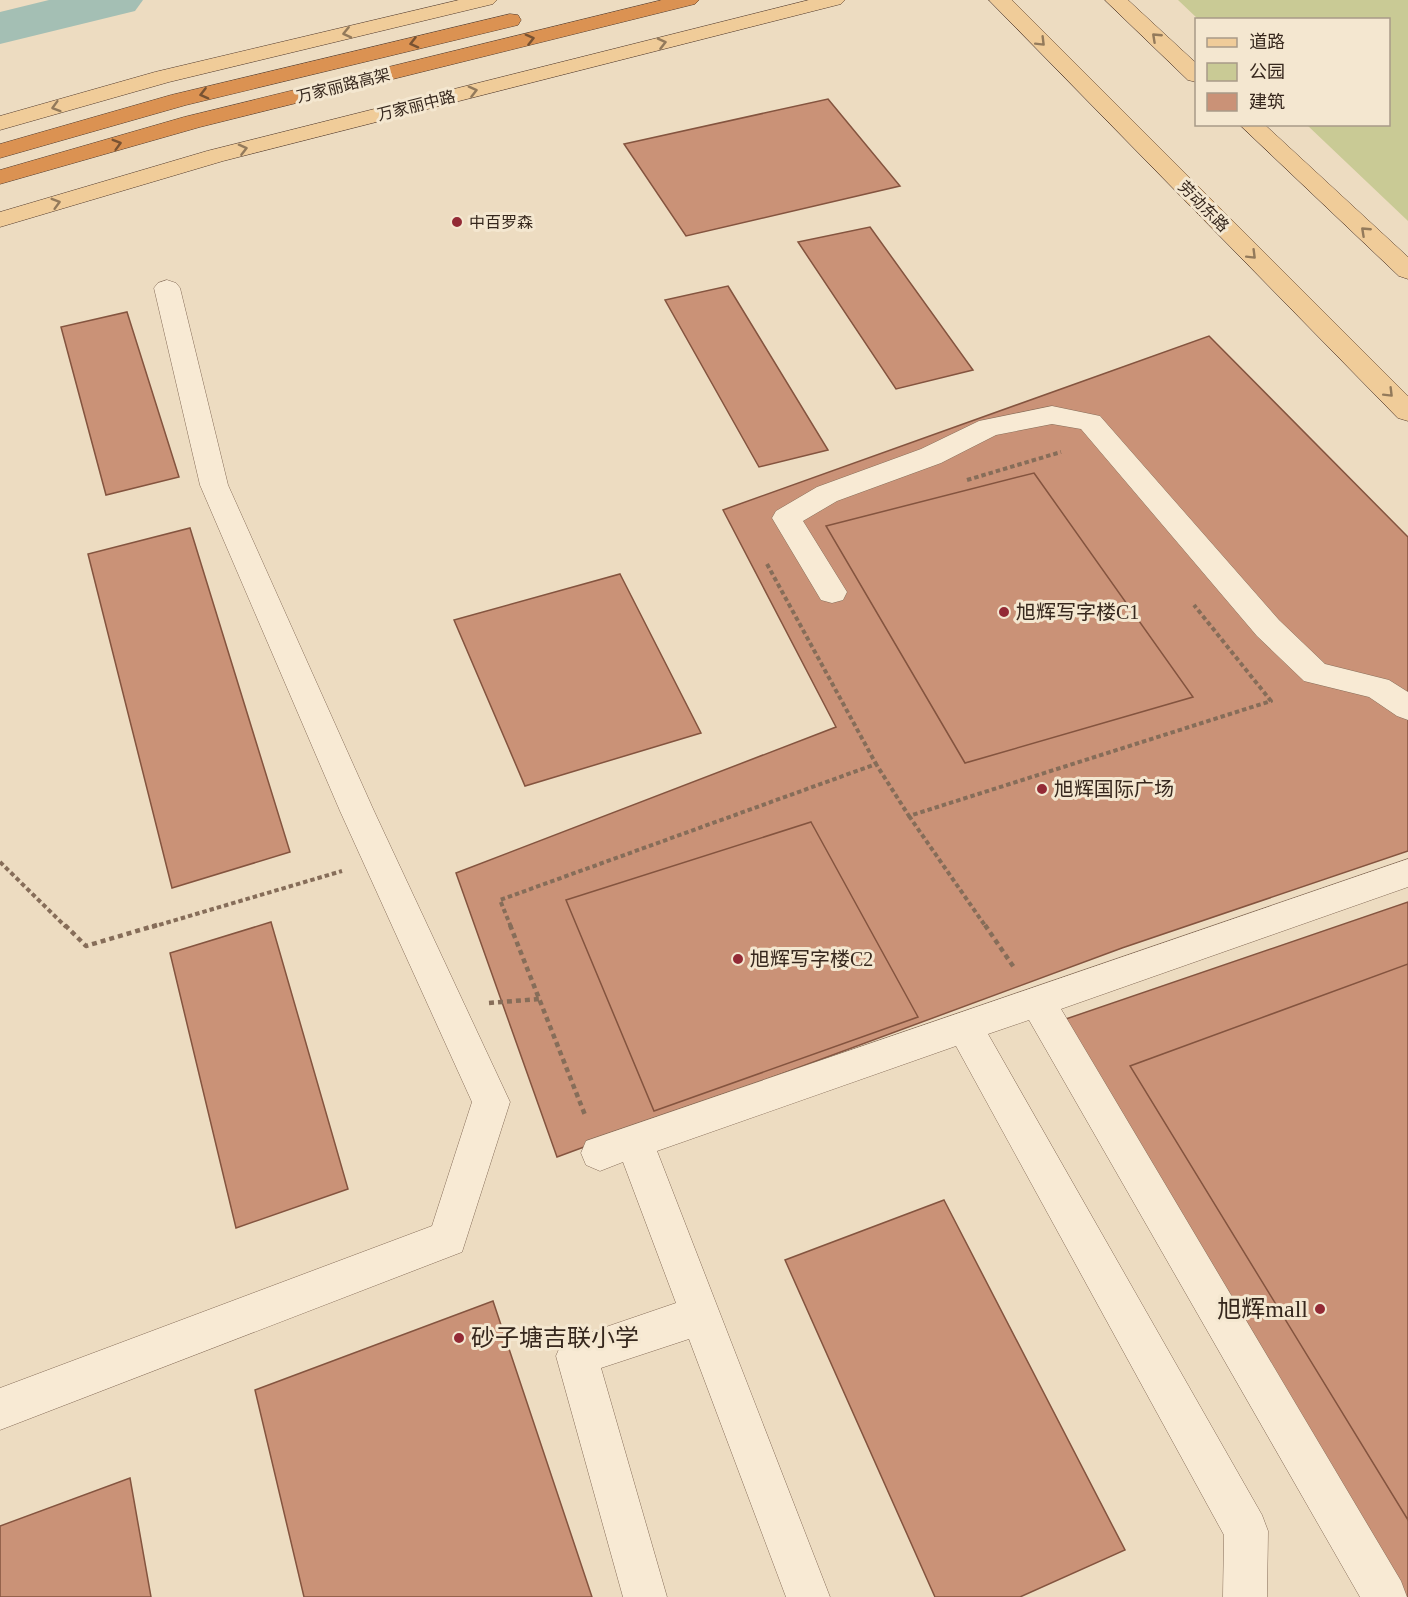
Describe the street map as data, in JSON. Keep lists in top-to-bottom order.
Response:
{
  "streets": {
    "highway": ["万家丽路高架"],
    "main road": ["万家丽中路", "劳动东路"]
  },
  "places": [
    "中百罗森",
    "旭辉写字楼C1",
    "旭辉国际广场",
    "旭辉写字楼C2",
    "旭辉mall",
    "砂子塘吉联小学"
  ],
  "legend": ["道路", "公园", "建筑"]
}
